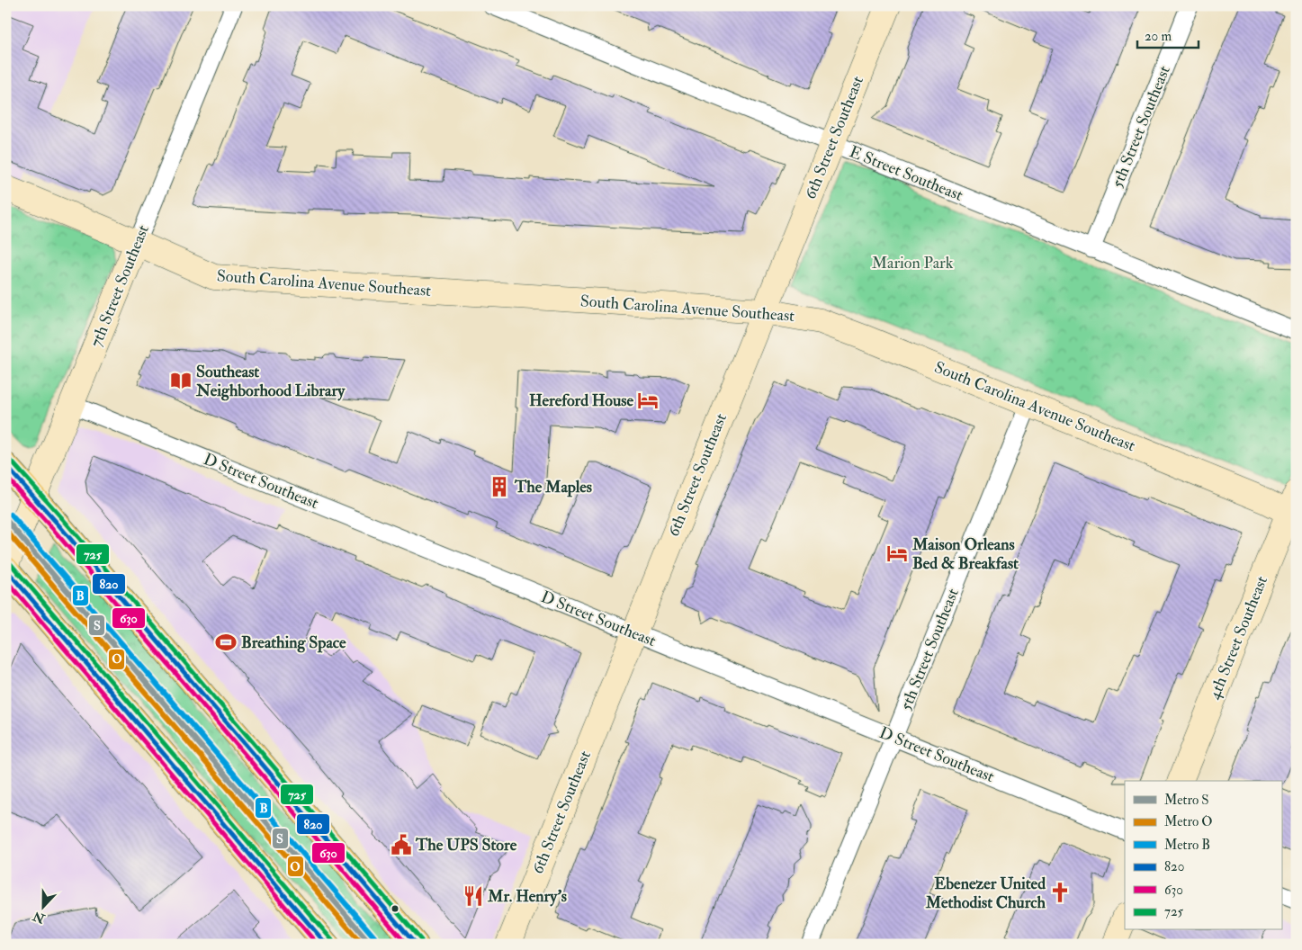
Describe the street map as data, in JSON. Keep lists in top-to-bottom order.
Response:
{
  "streets": {
    "street": [
      "5th Street Southeast",
      "6th Street Southeast",
      "E Street Southeast",
      "South Carolina Avenue Southeast",
      "7th Street Southeast",
      "D Street Southeast",
      "4th Street Southeast"
    ]
  },
  "crossings": [
    ["5th Street Southeast", "E Street Southeast"],
    ["5th Street Southeast", "South Carolina Avenue Southeast"],
    ["5th Street Southeast", "D Street Southeast"],
    ["6th Street Southeast", "E Street Southeast"],
    ["6th Street Southeast", "South Carolina Avenue Southeast"],
    ["6th Street Southeast", "D Street Southeast"],
    ["South Carolina Avenue Southeast", "7th Street Southeast"],
    ["South Carolina Avenue Southeast", "4th Street Southeast"],
    ["7th Street Southeast", "D Street Southeast"]
  ],
  "parks": ["Marion Park"],
  "places": {
    "library": ["Southeast Neighborhood Library"],
    "hotel": ["Hereford House", "Maison Orleans Bed & Breakfast"],
    "building": ["The Maples"],
    "sports": ["Breathing Space"],
    "public building": ["The UPS Store"],
    "church": ["Ebenezer United Methodist Church"],
    "restaurant": ["Mr. Henry's"]
  },
  "lines": [
    "transit line 725",
    "transit line 820",
    "transit line 630",
    "metro line B",
    "metro line S",
    "metro line O"
  ],
  "legend": [
    "Metro S",
    "Metro O",
    "Metro B",
    "820",
    "630",
    "725"
  ],
  "scale_bar": "20 m",
  "north": "bottom"
}
